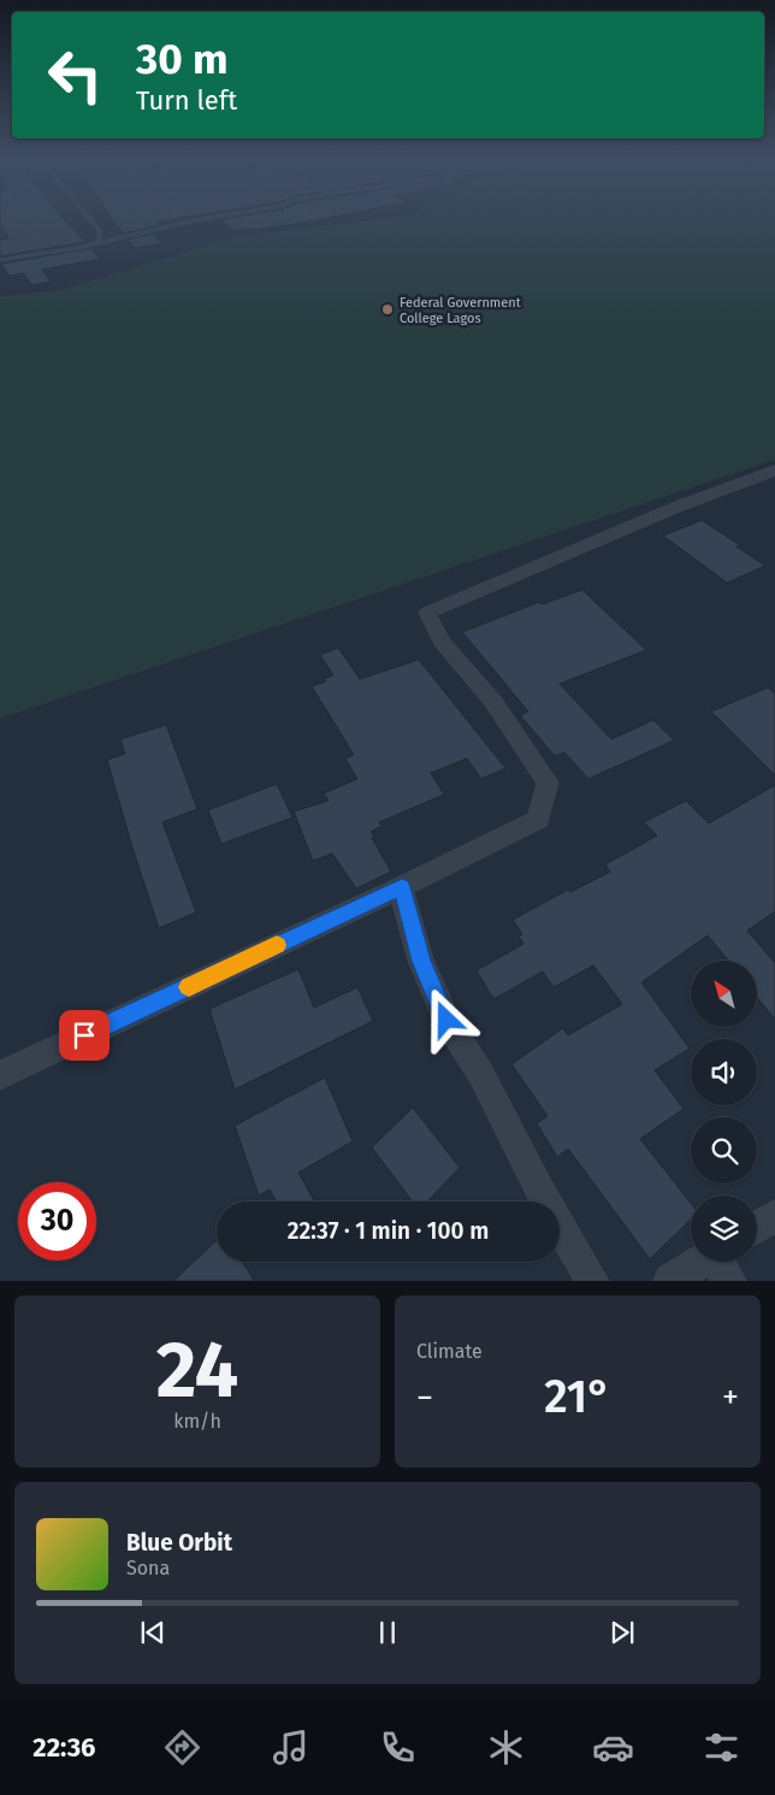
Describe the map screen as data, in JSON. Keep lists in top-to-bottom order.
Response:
{
  "places": ["Federal Government College Lagos"],
  "north": "top left",
  "page": {
    "turn": ["30 m", "Turn left"],
    "limit": "30",
    "trip": "22:37 · 1 min · 100 m",
    "tile": [
      ["24", "km/h"],
      "Climate"
    ],
    "heat": ["−", "21°", "+"],
    "song": ["Blue Orbit", "Sona"],
    "tabs": "22:36"
  }
}
